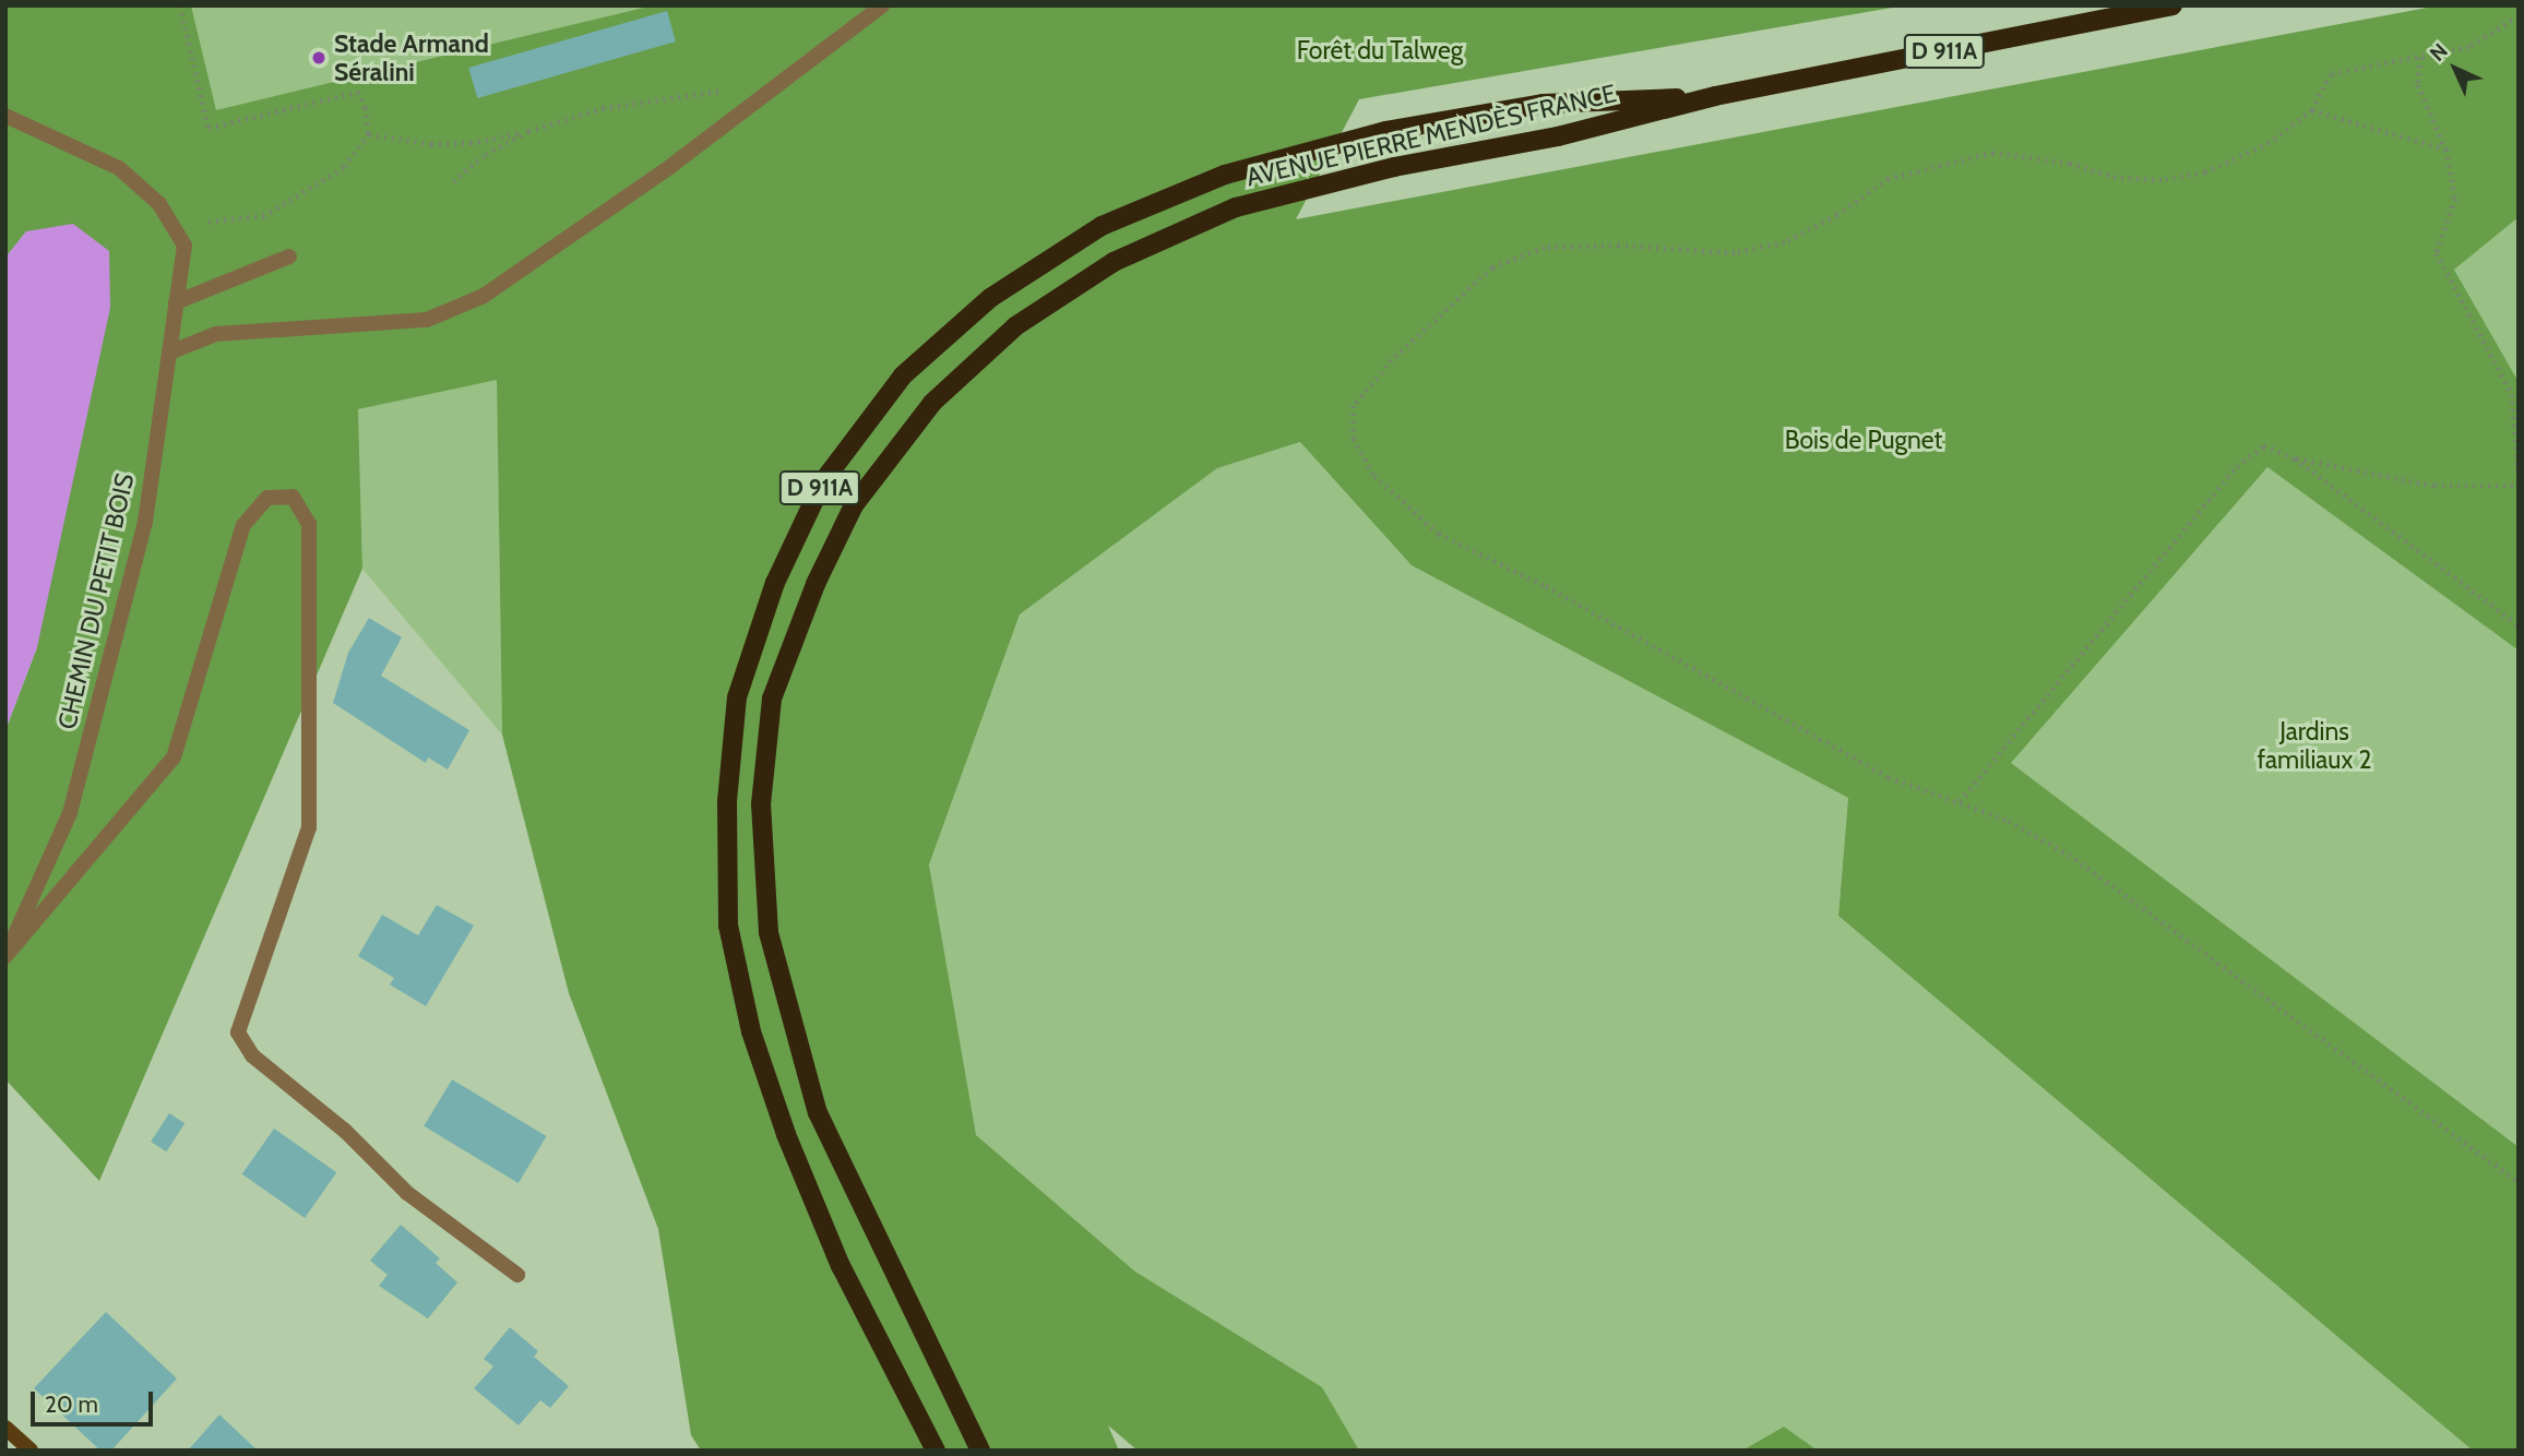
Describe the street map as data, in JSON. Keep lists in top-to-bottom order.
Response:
{
  "streets": {
    "main road": ["D 911A", "AVENUE PIERRE MENDÈS FRANCE"],
    "street": ["CHEMIN DU PETIT BOIS"]
  },
  "parks": ["Forêt du Talweg", "Bois de Pugnet", "Jardins familiaux 2"],
  "places": ["Stade Armand Séralini"],
  "scale_bar": "20 m",
  "north": "top left"
}
